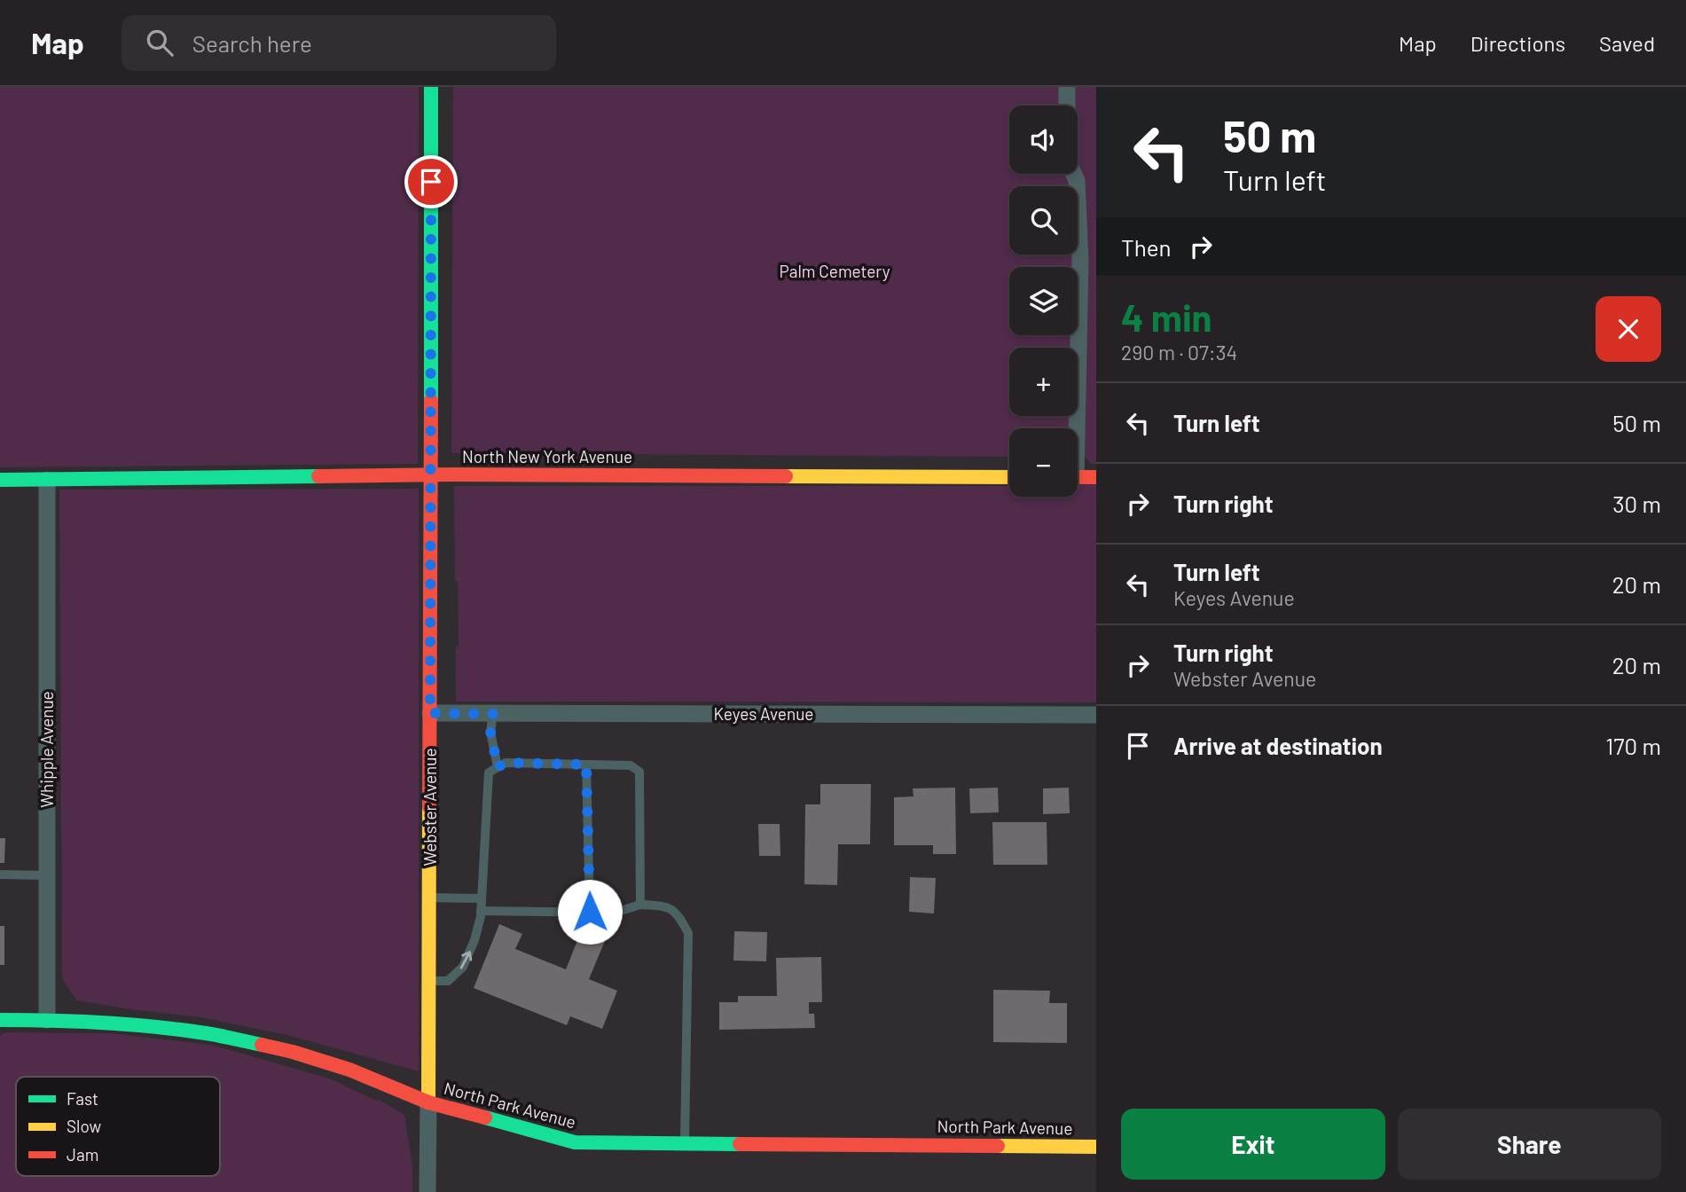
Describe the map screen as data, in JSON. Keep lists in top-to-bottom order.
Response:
{
  "streets": {
    "street": [
      "North New York Avenue",
      "Keyes Avenue",
      "Whipple Avenue",
      "Webster Avenue",
      "North Park Avenue"
    ]
  },
  "crossings": [
    ["North New York Avenue", "Whipple Avenue"],
    ["North New York Avenue", "Webster Avenue"],
    ["Keyes Avenue", "Webster Avenue"],
    ["Whipple Avenue", "North Park Avenue"],
    ["Webster Avenue", "North Park Avenue"]
  ],
  "parks": ["Palm Cemetery"],
  "legend": ["Fast", "Slow", "Jam"],
  "page": {
    "header": "Map",
    "search": "Search here",
    "nav": ["Map", "Directions", "Saved"],
    "turn": ["50 m", "Turn left"],
    "map_buttons": ["+", "−"],
    "then": "Then",
    "heading": ["4 min", "290 m · 07:34"],
    "list": [
      {
        "name": "Turn left",
        "value": "50 m"
      },
      {
        "name": "Turn right",
        "value": "30 m"
      },
      {
        "name": "Turn left",
        "note": "Keyes Avenue",
        "value": "20 m"
      },
      {
        "name": "Turn right",
        "note": "Webster Avenue",
        "value": "20 m"
      },
      {
        "name": "Arrive at destination",
        "value": "170 m"
      }
    ],
    "buttons": ["Exit", "Share"]
  }
}
